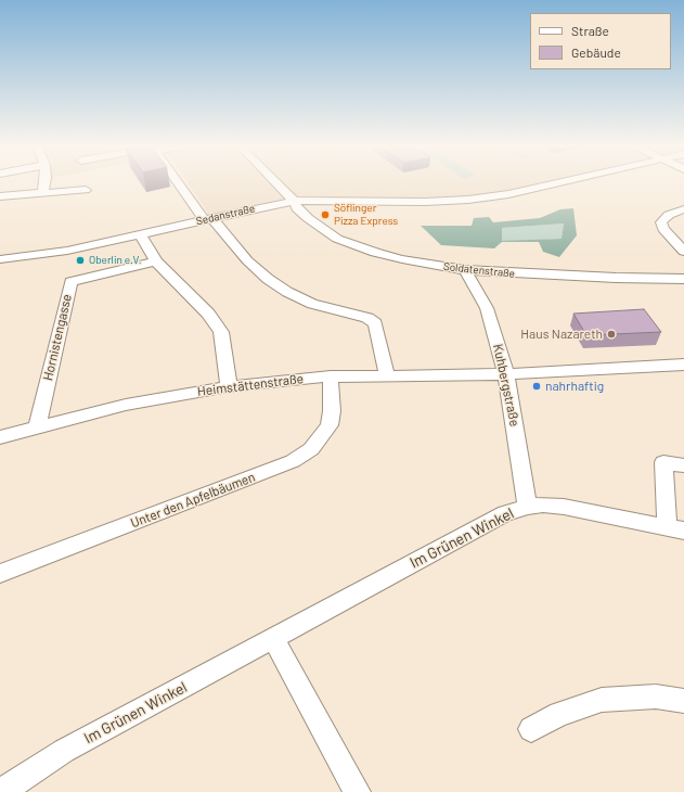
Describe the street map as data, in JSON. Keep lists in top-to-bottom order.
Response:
{
  "streets": {
    "street": [
      "Sedanstraße",
      "Soldatenstraße",
      "Hornistengasse",
      "Heimstättenstraße",
      "Kuhbergstraße",
      "Unter den Apfelbäumen",
      "Im Grünen Winkel"
    ]
  },
  "crossings": [
    ["Sedanstraße", "Soldatenstraße"],
    ["Soldatenstraße", "Kuhbergstraße"],
    ["Hornistengasse", "Heimstättenstraße"],
    ["Heimstättenstraße", "Kuhbergstraße"],
    ["Heimstättenstraße", "Unter den Apfelbäumen"],
    ["Kuhbergstraße", "Im Grünen Winkel"]
  ],
  "places": [
    "Söflinger Pizza Express",
    "Oberlin e.V.",
    "Haus Nazareth",
    "nahrhaftig"
  ],
  "legend": ["Straße", "Gebäude"]
}
